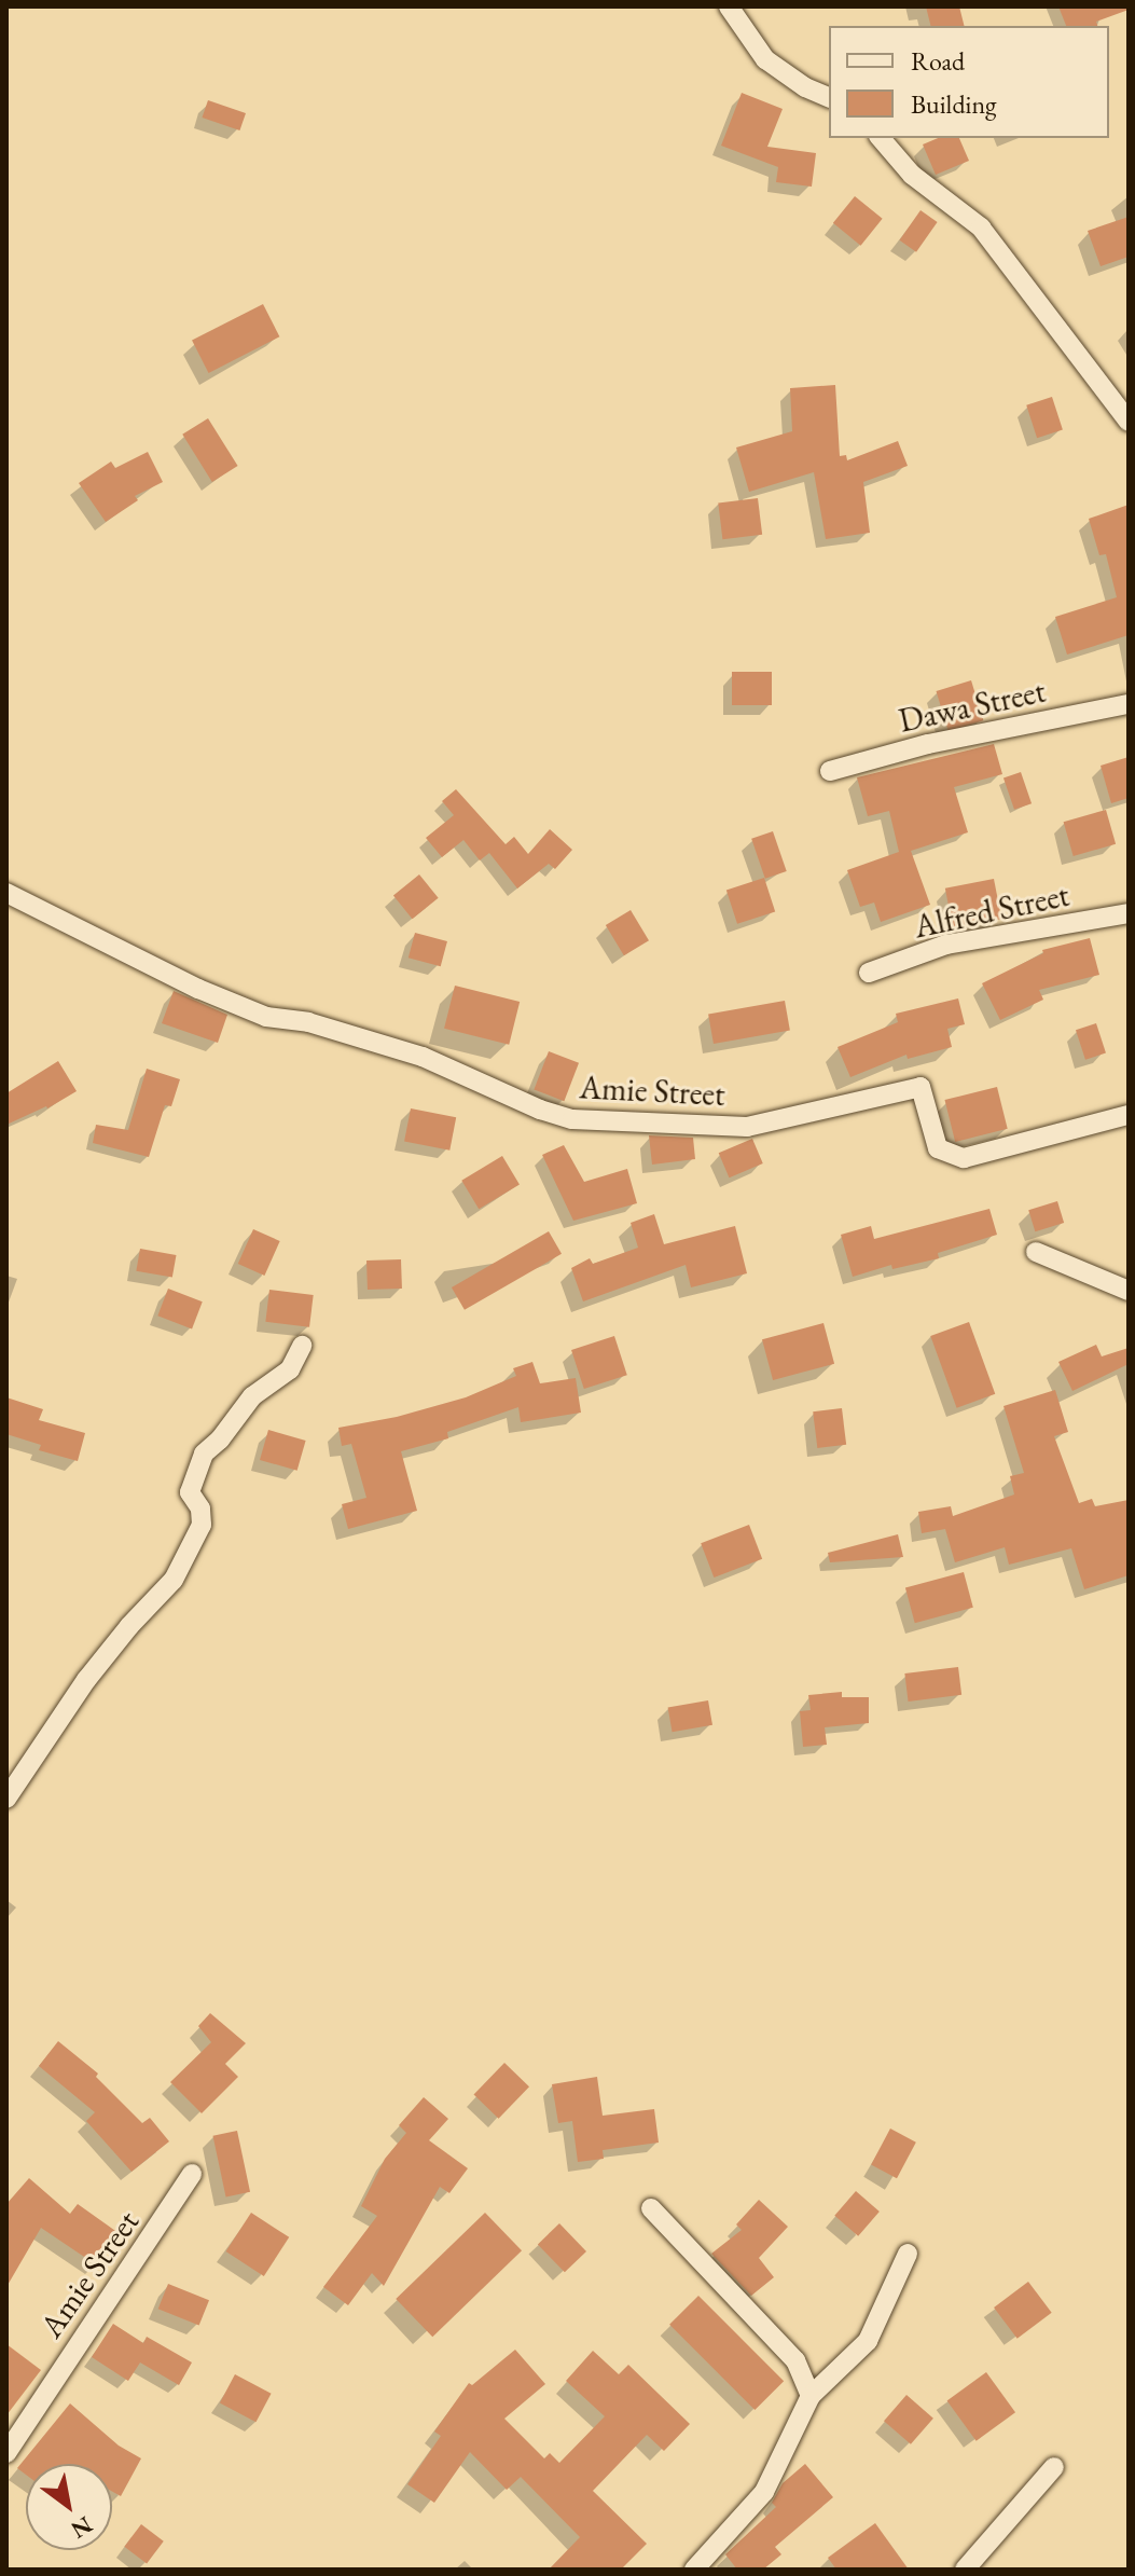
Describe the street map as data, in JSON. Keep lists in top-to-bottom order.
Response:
{
  "streets": {
    "street": ["Dawa Street", "Alfred Street", "Amie Street"]
  },
  "legend": ["Road", "Building"],
  "north": "bottom right"
}
